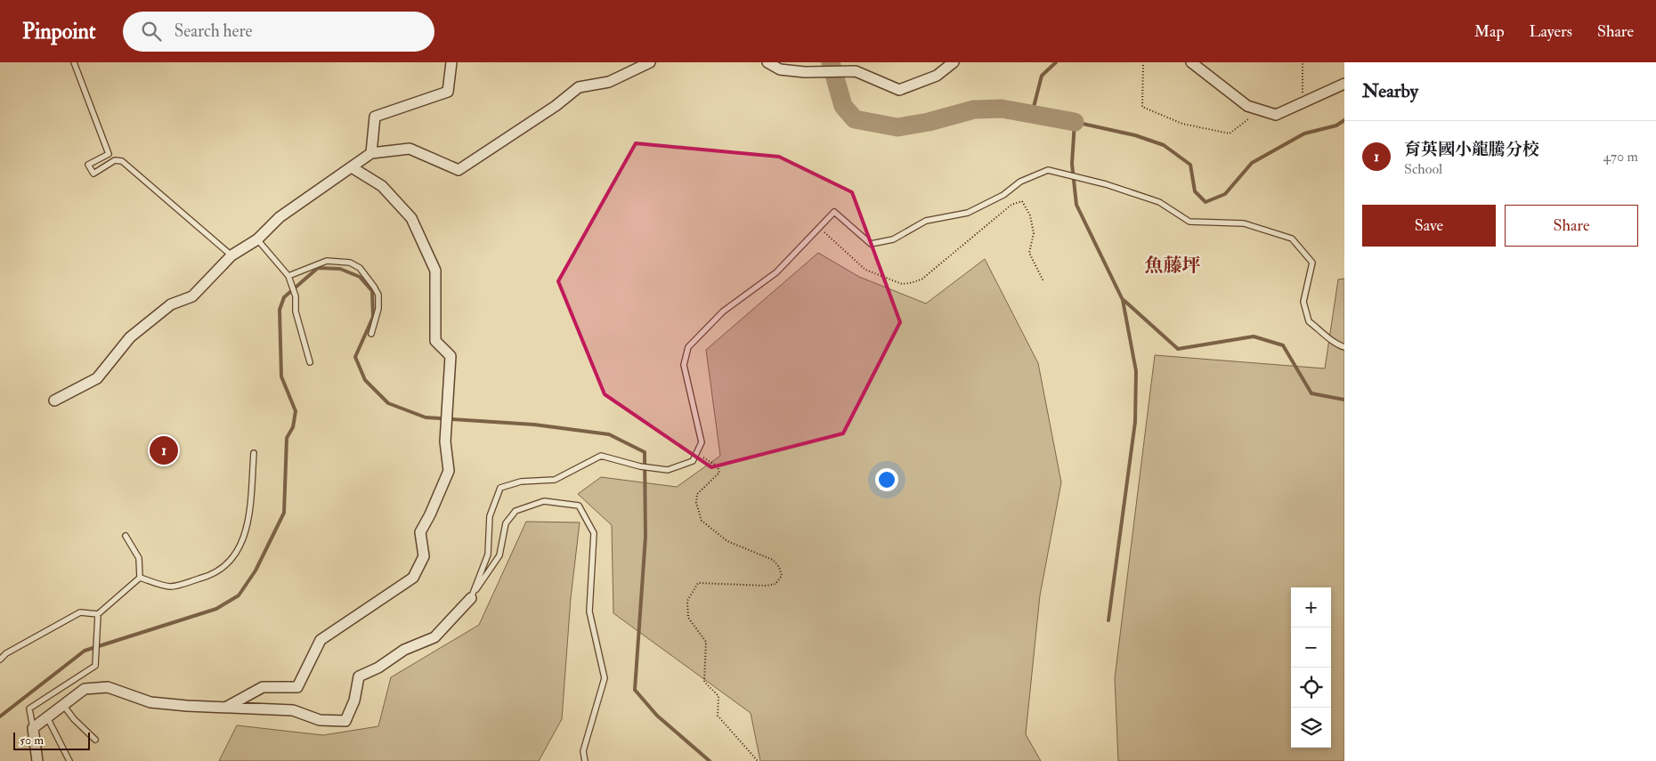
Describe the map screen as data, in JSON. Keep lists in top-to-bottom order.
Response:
{
  "districts": ["魚藤坪"],
  "scale_bar": "50 m",
  "page": {
    "header": "Pinpoint",
    "search": "Search here",
    "nav": ["Map", "Layers", "Share"],
    "heading": "Nearby",
    "list": [
      {
        "mark": "1",
        "name": "育英國小龍騰分校",
        "note": "School",
        "value": "470 m"
      }
    ],
    "buttons": ["Save", "Share"],
    "pins": "1",
    "map_buttons": ["+", "−"],
    "scale": "50 m"
  }
}
